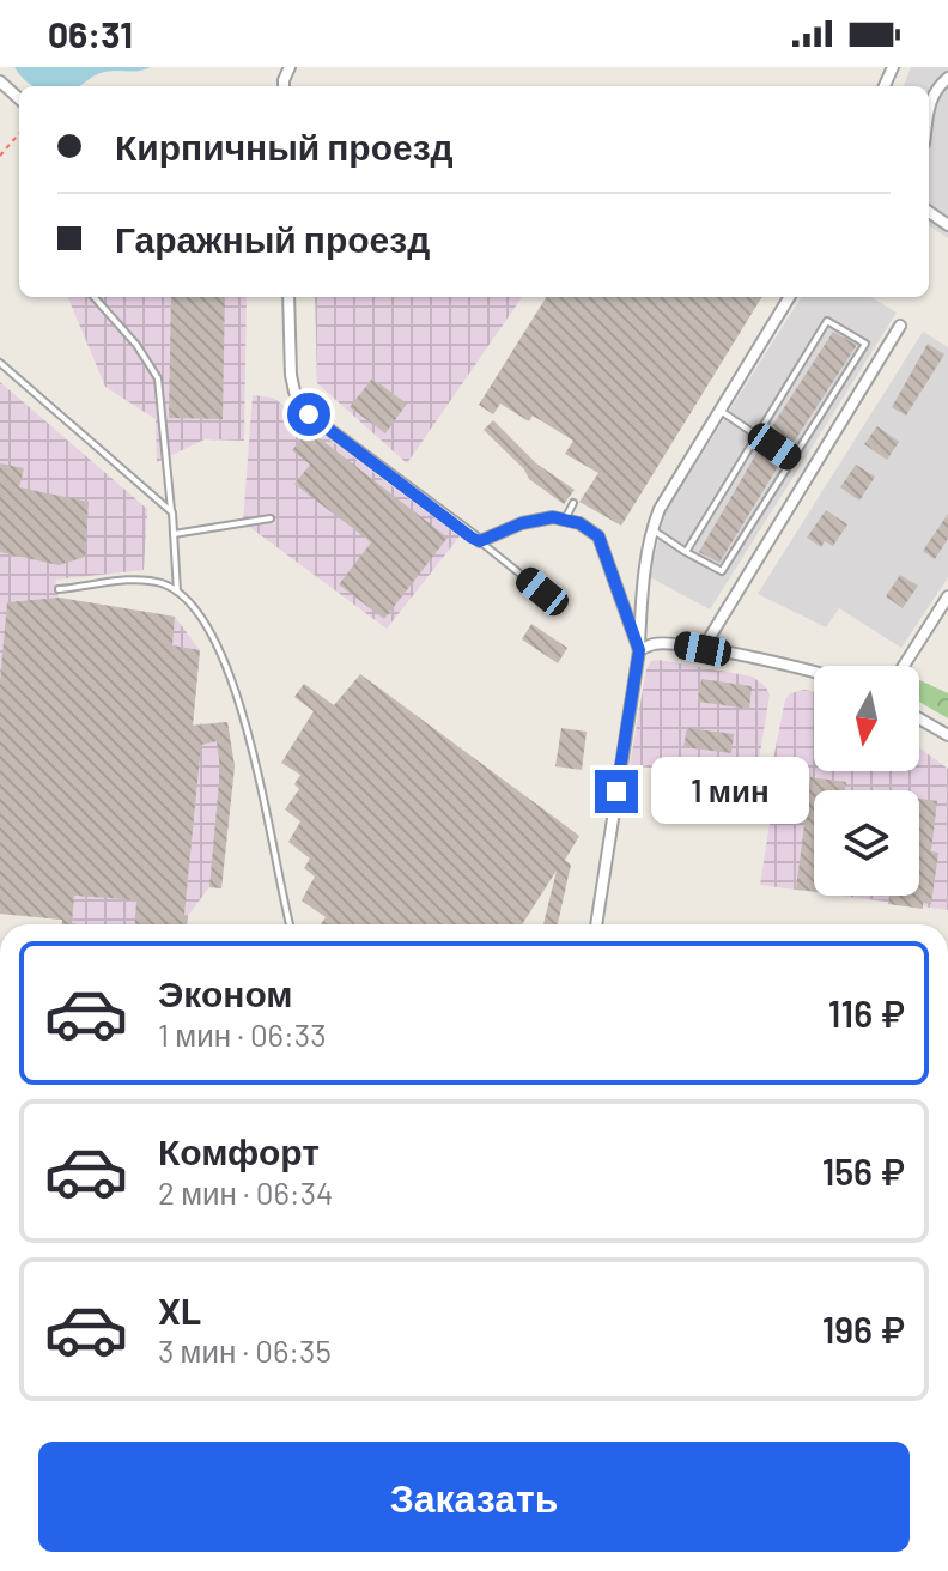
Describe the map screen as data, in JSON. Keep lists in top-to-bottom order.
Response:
{
  "north": "bottom",
  "page": {
    "status": "06:31",
    "banner": ["Кирпичный проезд", "Гаражный проезд"],
    "bubble": "1 мин",
    "list": [
      {
        "name": "Эконом",
        "note": "1 мин · 06:33",
        "value": "116 ₽"
      },
      {
        "name": "Комфорт",
        "note": "2 мин · 06:34",
        "value": "156 ₽"
      },
      {
        "name": "XL",
        "note": "3 мин · 06:35",
        "value": "196 ₽"
      }
    ],
    "buttons": "Заказать"
  }
}
